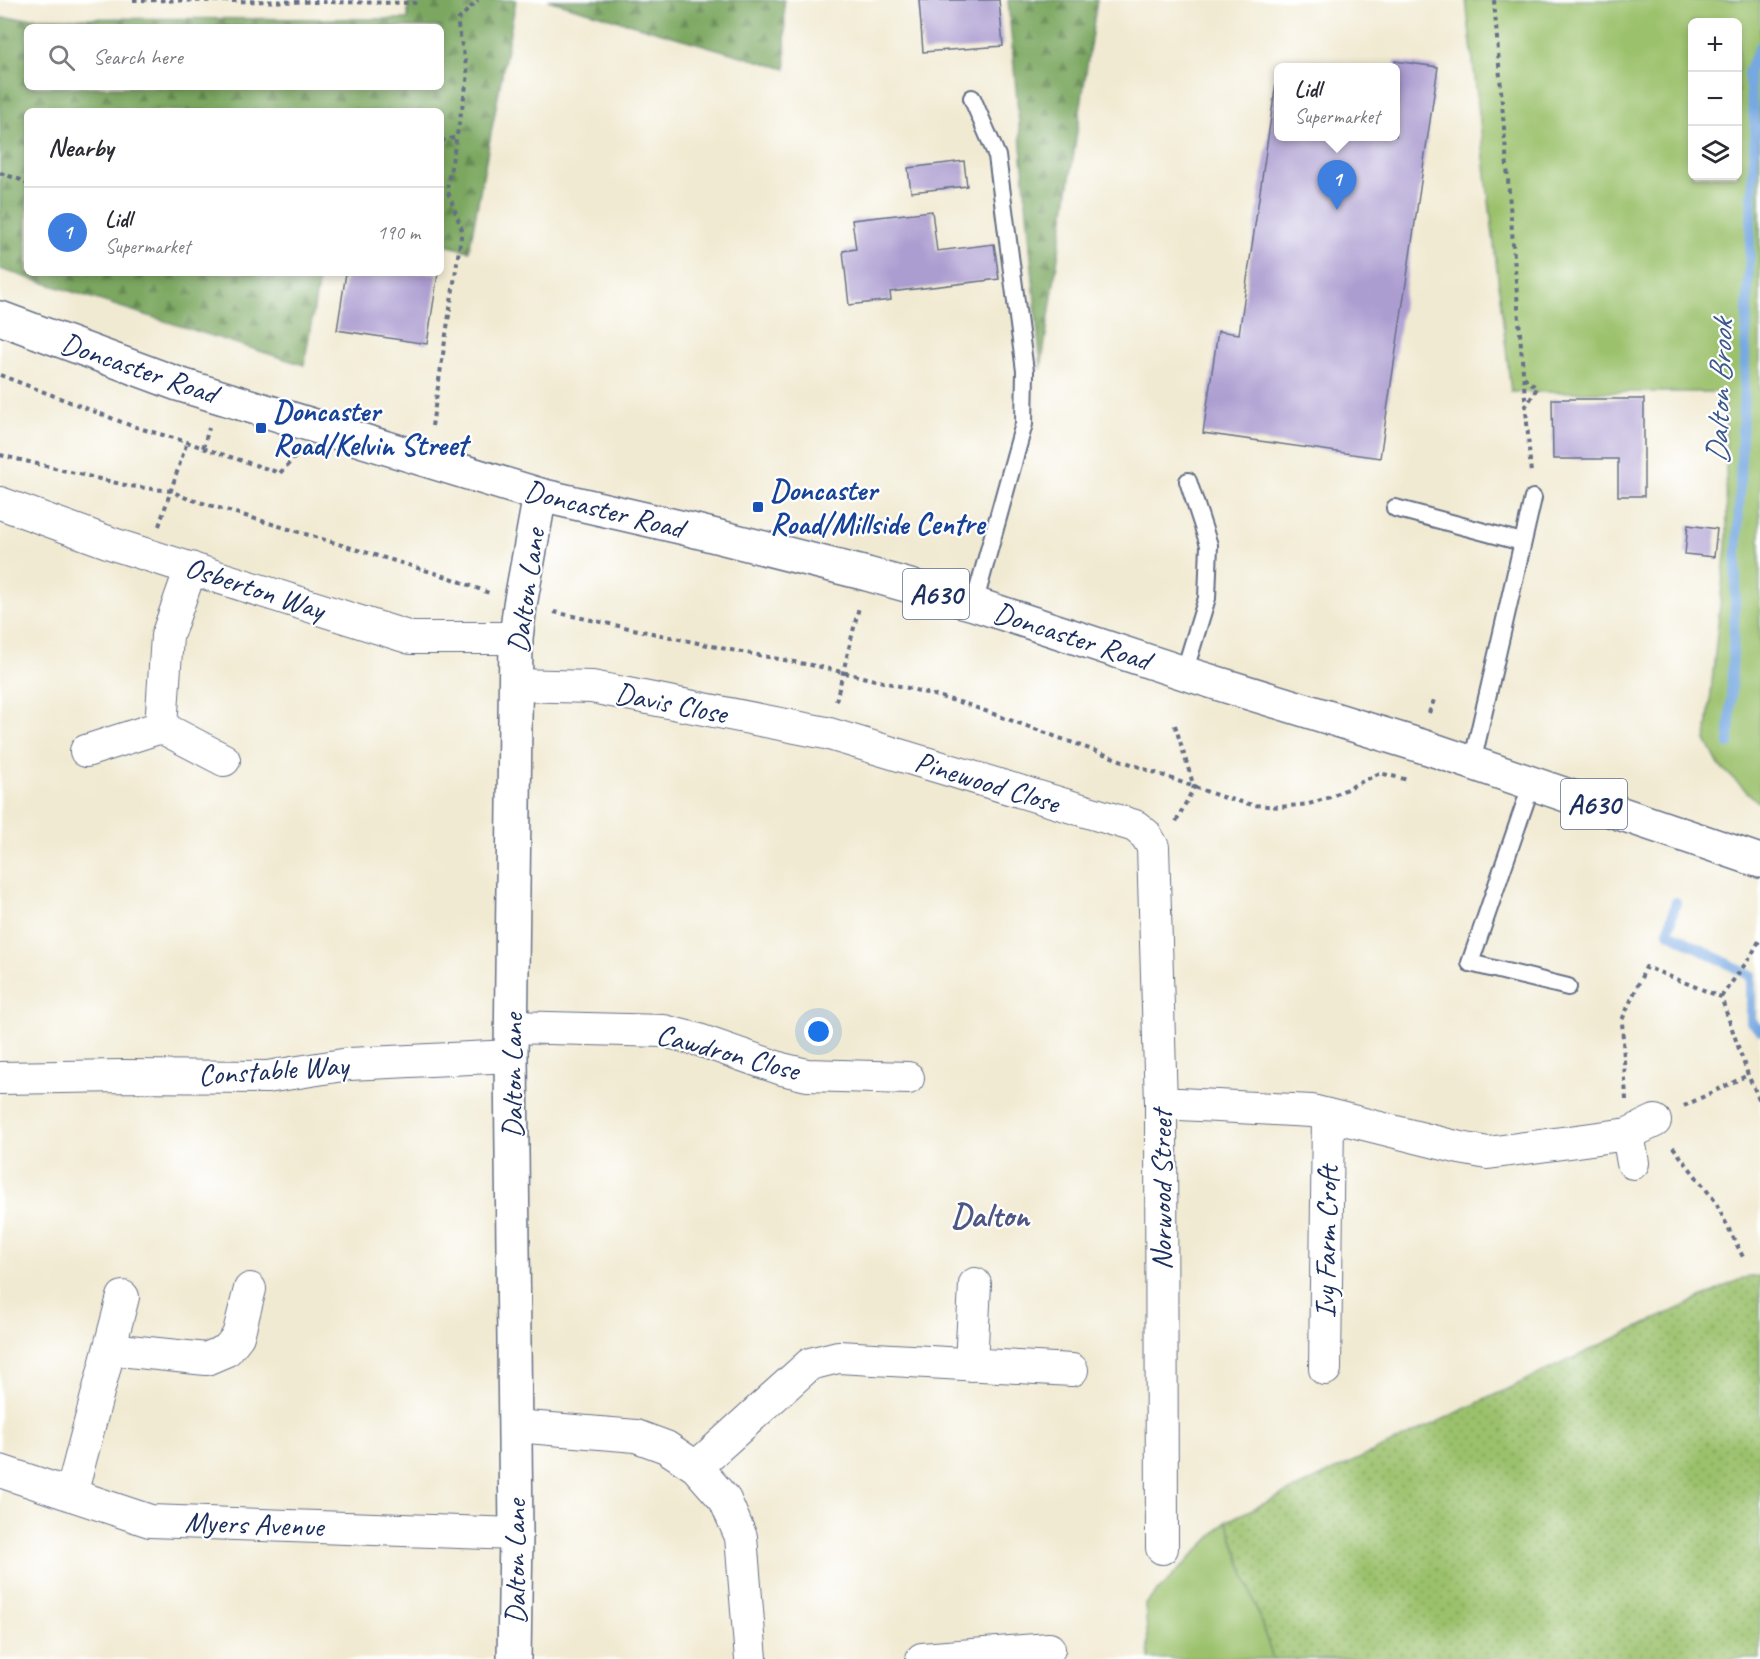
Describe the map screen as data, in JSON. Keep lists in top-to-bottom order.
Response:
{
  "streets": {
    "main road": ["Doncaster Road", "Dalton Lane", "A630"],
    "street": [
      "Osberton Way",
      "Davis Close",
      "Pinewood Close",
      "Cawdron Close",
      "Constable Way",
      "Norwood Street",
      "Ivy Farm Croft",
      "Myers Avenue"
    ]
  },
  "crossings": [
    ["Doncaster Road", "Dalton Lane"],
    ["Osberton Way", "Dalton Lane"],
    ["Dalton Lane", "Davis Close"],
    ["Dalton Lane", "Cawdron Close"],
    ["Dalton Lane", "Constable Way"],
    ["Dalton Lane", "Myers Avenue"],
    ["Davis Close", "Pinewood Close"],
    ["Pinewood Close", "Norwood Street"],
    ["Cawdron Close", "Constable Way"]
  ],
  "districts": ["Dalton"],
  "water": ["Dalton Brook"],
  "places": {
    "transit": ["Doncaster Road/Kelvin Street", "Doncaster Road/Millside Centre"]
  },
  "page": {
    "map_buttons": ["+", "−"],
    "search": "Search here",
    "popup": ["Lidl", "Supermarket"],
    "heading": "Nearby",
    "pins": "1",
    "list": [
      {
        "mark": "1",
        "name": "Lidl",
        "note": "Supermarket",
        "value": "190 m"
      }
    ]
  }
}
